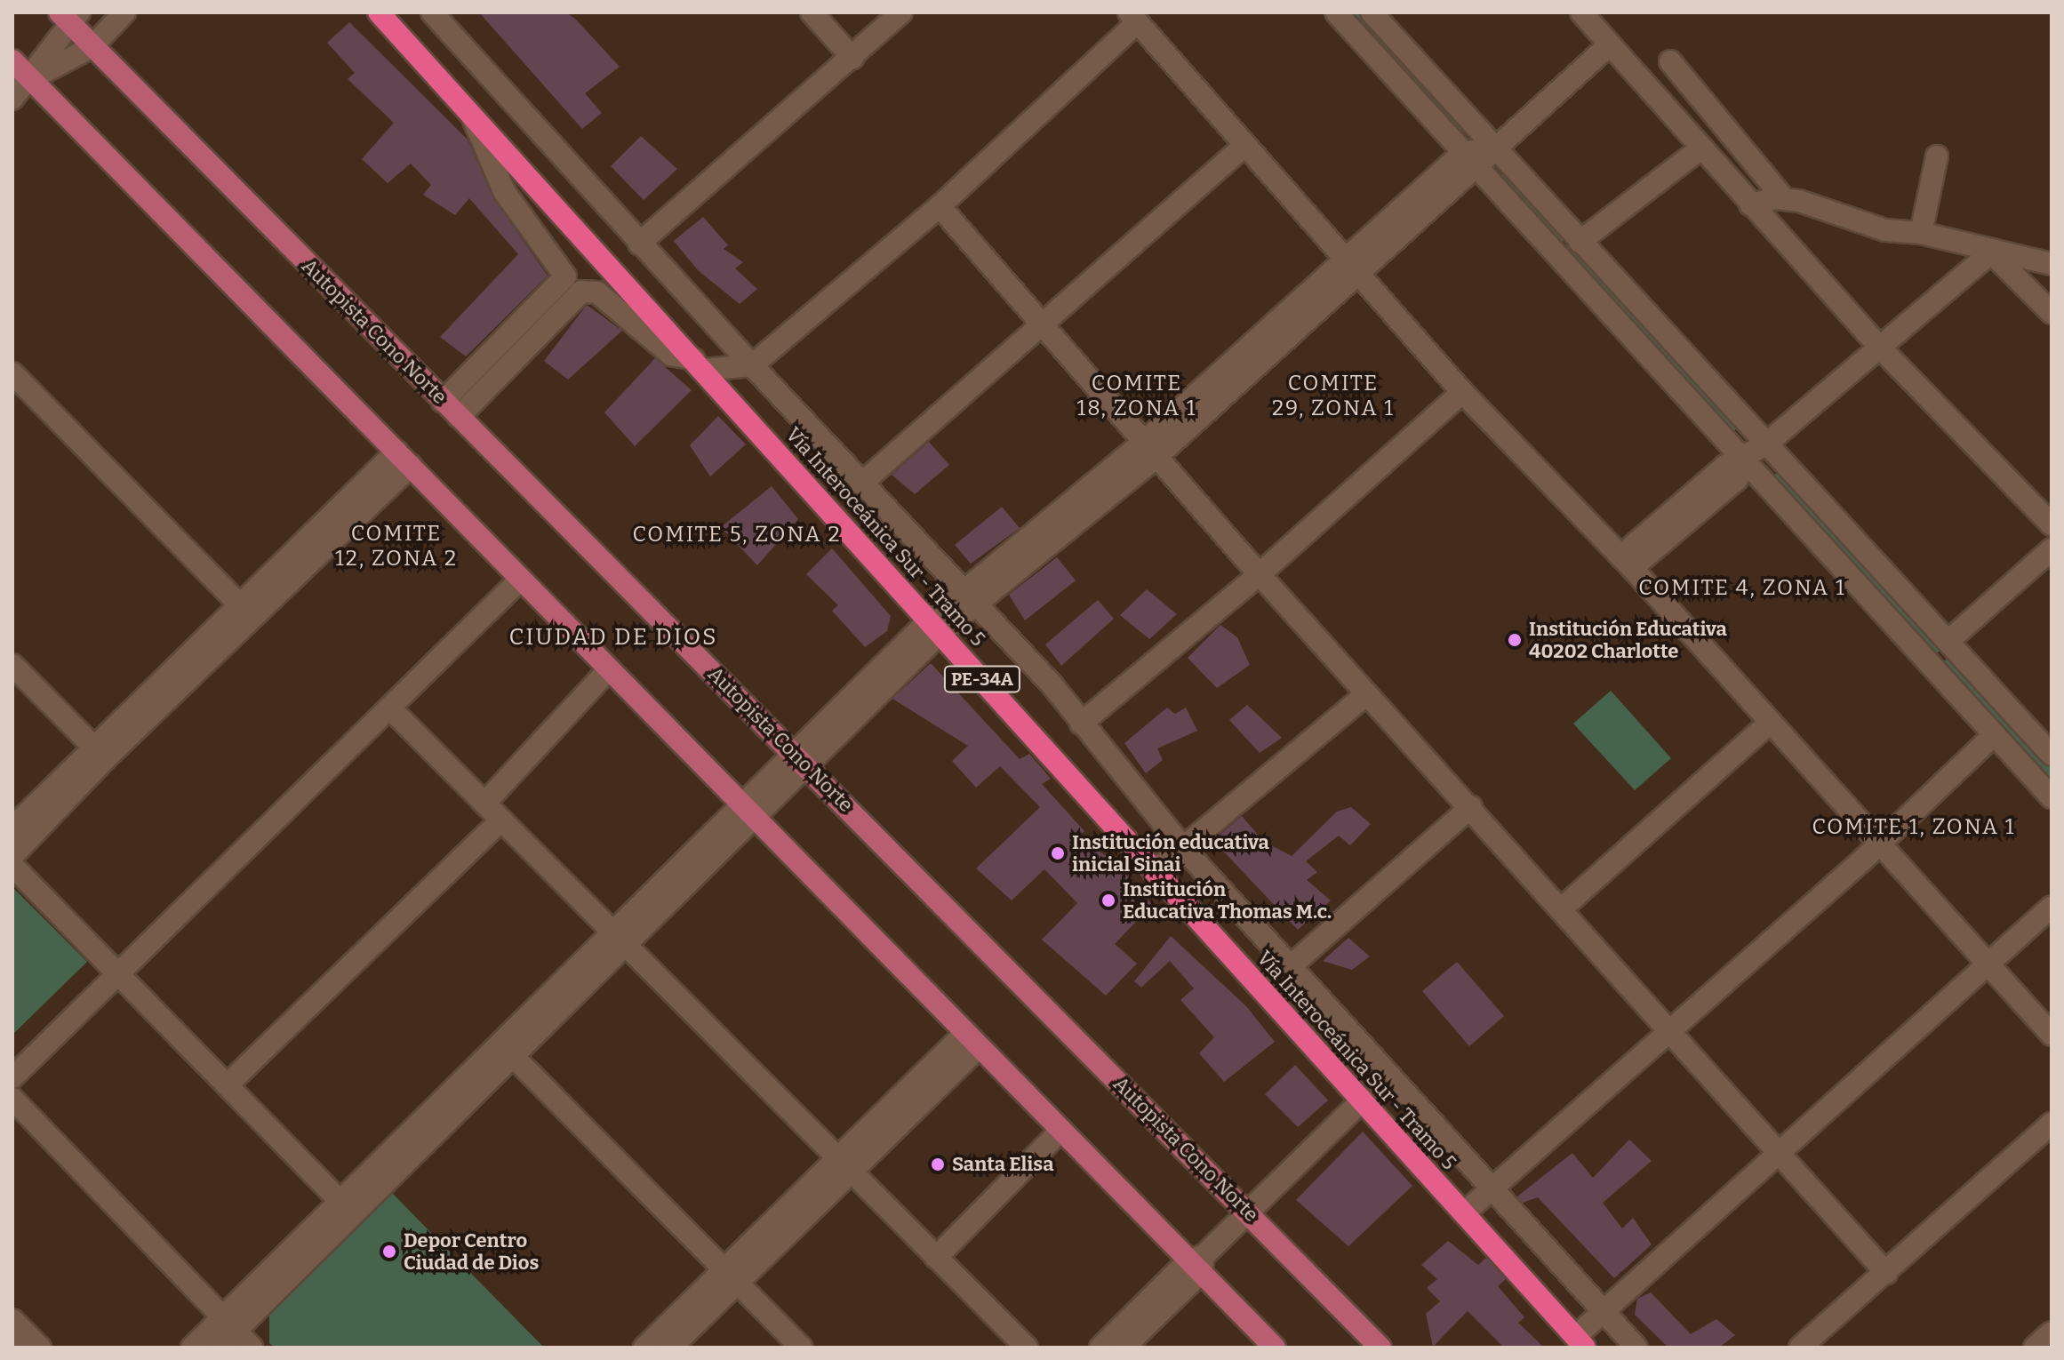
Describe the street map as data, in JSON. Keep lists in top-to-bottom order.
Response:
{
  "streets": {
    "highway": ["Vía Interoceánica Sur - Tramo 5", "PE-34A"],
    "main road": ["Autopista Cono Norte"]
  },
  "districts": [
    "COMITE 18, ZONA 1",
    "COMITE 29, ZONA 1",
    "COMITE 12, ZONA 2",
    "COMITE 5, ZONA 2",
    "COMITE 4, ZONA 1",
    "CIUDAD DE DIOS",
    "COMITE 1, ZONA 1"
  ],
  "places": [
    "Institución Educativa 40202 Charlotte",
    "Institución educativa inicial Sinai",
    "Institución Educativa Thomas M.c.",
    "Santa Elisa",
    "Depor Centro Ciudad de Dios"
  ]
}
